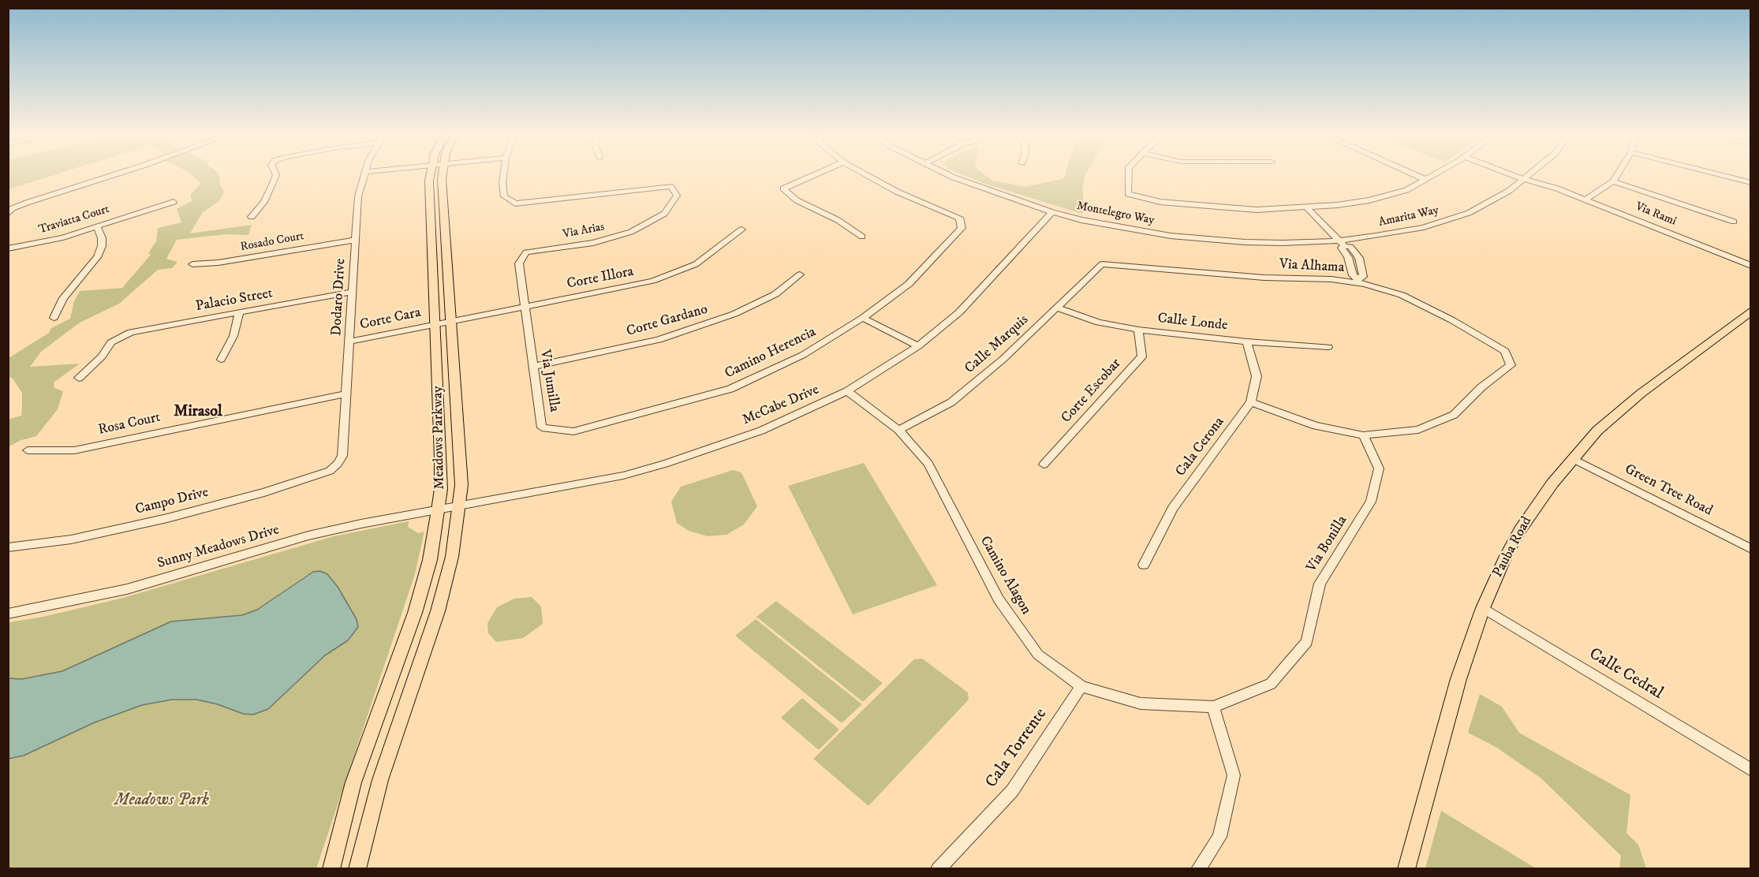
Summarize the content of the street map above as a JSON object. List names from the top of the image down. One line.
{"streets":{"main road":["Meadows Parkway","Pauba Road"],"street":["Montelegro Way","Via Rami","Amarita Way","Traviatta Court","Via Arias","Rosado Court","Via Alhama","Corte Illora","Dodaro Drive","Palacio Street","Corte Cara","Corte Gardano","Calle Londe","Calle Marquis","Camino Herencia","Via Jumilla","Corte Escobar","McCabe Drive","Rosa Court","Cala Cerona","Green Tree Road","Campo Drive","Via Bonilla","Sunny Meadows Drive","Camino Alagon","Calle Cedral","Cala Torrente"]},"crossings":[["Montelegro Way","Amarita Way"],["Montelegro Way","McCabe Drive"],["Via Rami","Amarita Way"],["Via Arias","Corte Illora"],["Via Arias","Via Jumilla"],["Rosado Court","Dodaro Drive"],["Via Alhama","Calle Marquis"],["Via Alhama","Via Bonilla"],["Corte Illora","Corte Cara"],["Corte Illora","Via Jumilla"],["Corte Illora","Meadows Parkway"],["Dodaro Drive","Palacio Street"],["Dodaro Drive","Corte Cara"],["Dodaro Drive","Rosa Court"],["Dodaro Drive","Campo Drive"],["Corte Cara","Meadows Parkway"],["Corte Gardano","Via Jumilla"],["Calle Londe","Calle Marquis"],["Calle Londe","Corte Escobar"],["Calle Londe","Cala Cerona"],["Calle Marquis","Camino Alagon"],["Camino Herencia","Via Jumilla"],["McCabe Drive","Meadows Parkway"],["McCabe Drive","Sunny Meadows Drive"],["McCabe Drive","Camino Alagon"],["Meadows Parkway","Sunny Meadows Drive"],["Green Tree Road","Pauba Road"],["Via Bonilla","Camino Alagon"],["Pauba Road","Calle Cedral"],["Camino Alagon","Cala Torrente"]],"districts":["Mirasol"],"parks":["Meadows Park"]}
